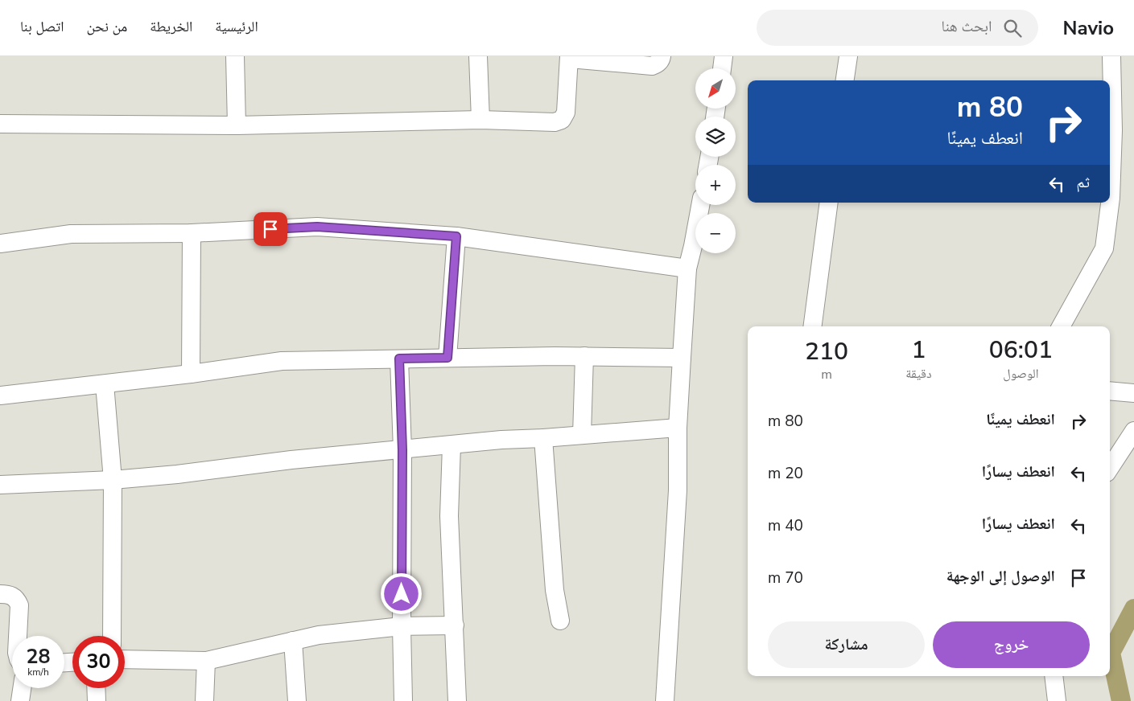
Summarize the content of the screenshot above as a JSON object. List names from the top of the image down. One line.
{"north":"bottom left","page":{"header":"Navio","search":"ابحث هنا","nav":["الرئيسية","الخريطة","من نحن","اتصل بنا"],"map_buttons":["+","−"],"turn":["80 m","انعطف يمينًا"],"then":"ثم","eta":["06:01","الوصول","1","دقيقة","210","m"],"list":[{"name":"انعطف يمينًا","value":"80 m"},{"name":"انعطف يسارًا","value":"20 m"},{"name":"انعطف يسارًا","value":"40 m"},{"name":"الوصول إلى الوجهة","value":"70 m"}],"buttons":["خروج","مشاركة"],"speed":"28 km/h","limit":"30"}}
